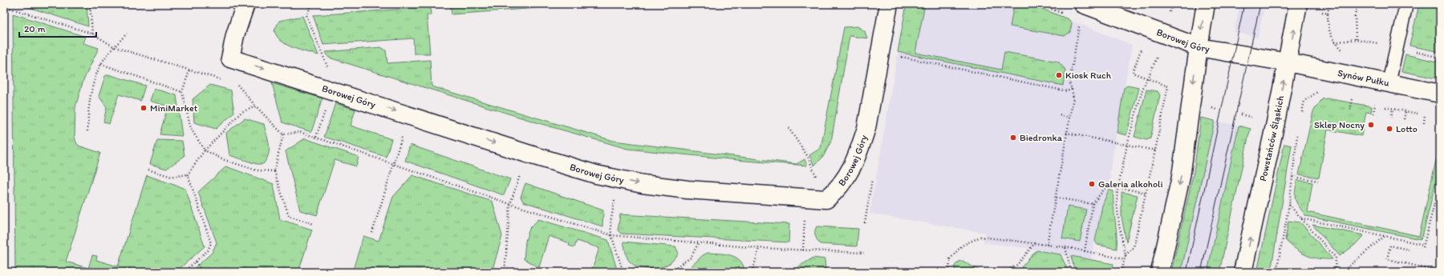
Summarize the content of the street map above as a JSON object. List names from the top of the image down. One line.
{"streets":{"street":["Borowej Góry","Synów Pułku","Powstańców Śląskich"]},"crossings":[["Borowej Góry","Synów Pułku"],["Borowej Góry","Powstańców Śląskich"],["Synów Pułku","Powstańców Śląskich"]],"one_way":["Borowej Góry"],"places":["Kiosk Ruch","MiniMarket","Sklep Nocny","Lotto","Biedronka","Galeria alkoholi"],"scale_bar":"20 m"}
